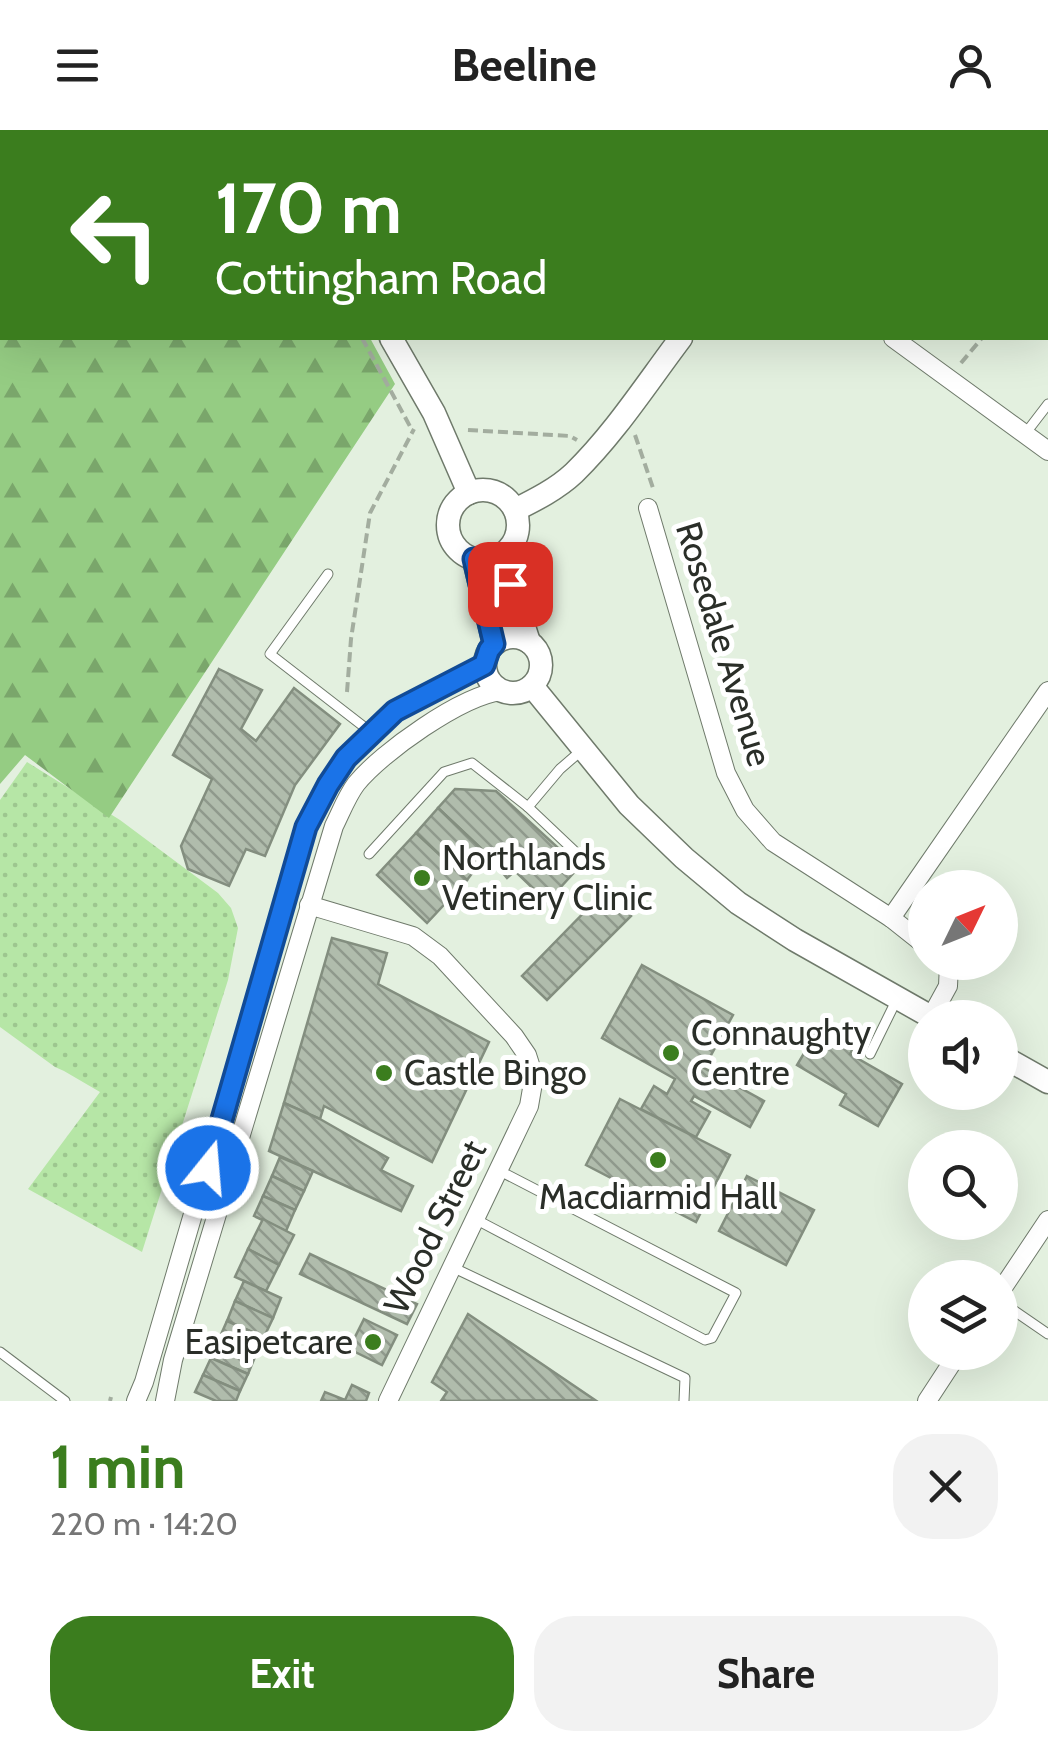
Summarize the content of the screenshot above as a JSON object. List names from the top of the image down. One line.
{"streets":{"street":["Rosedale Avenue","Wood Street"]},"places":["Northlands Vetinery Clinic","Connaughty Centre","Castle Bingo","Macdiarmid Hall","Easipetcare"],"north":"top right","page":{"header":"Beeline","turn":["170 m","Cottingham Road"],"heading":["1 min","220 m · 14:20"],"buttons":["Exit","Share"]}}
